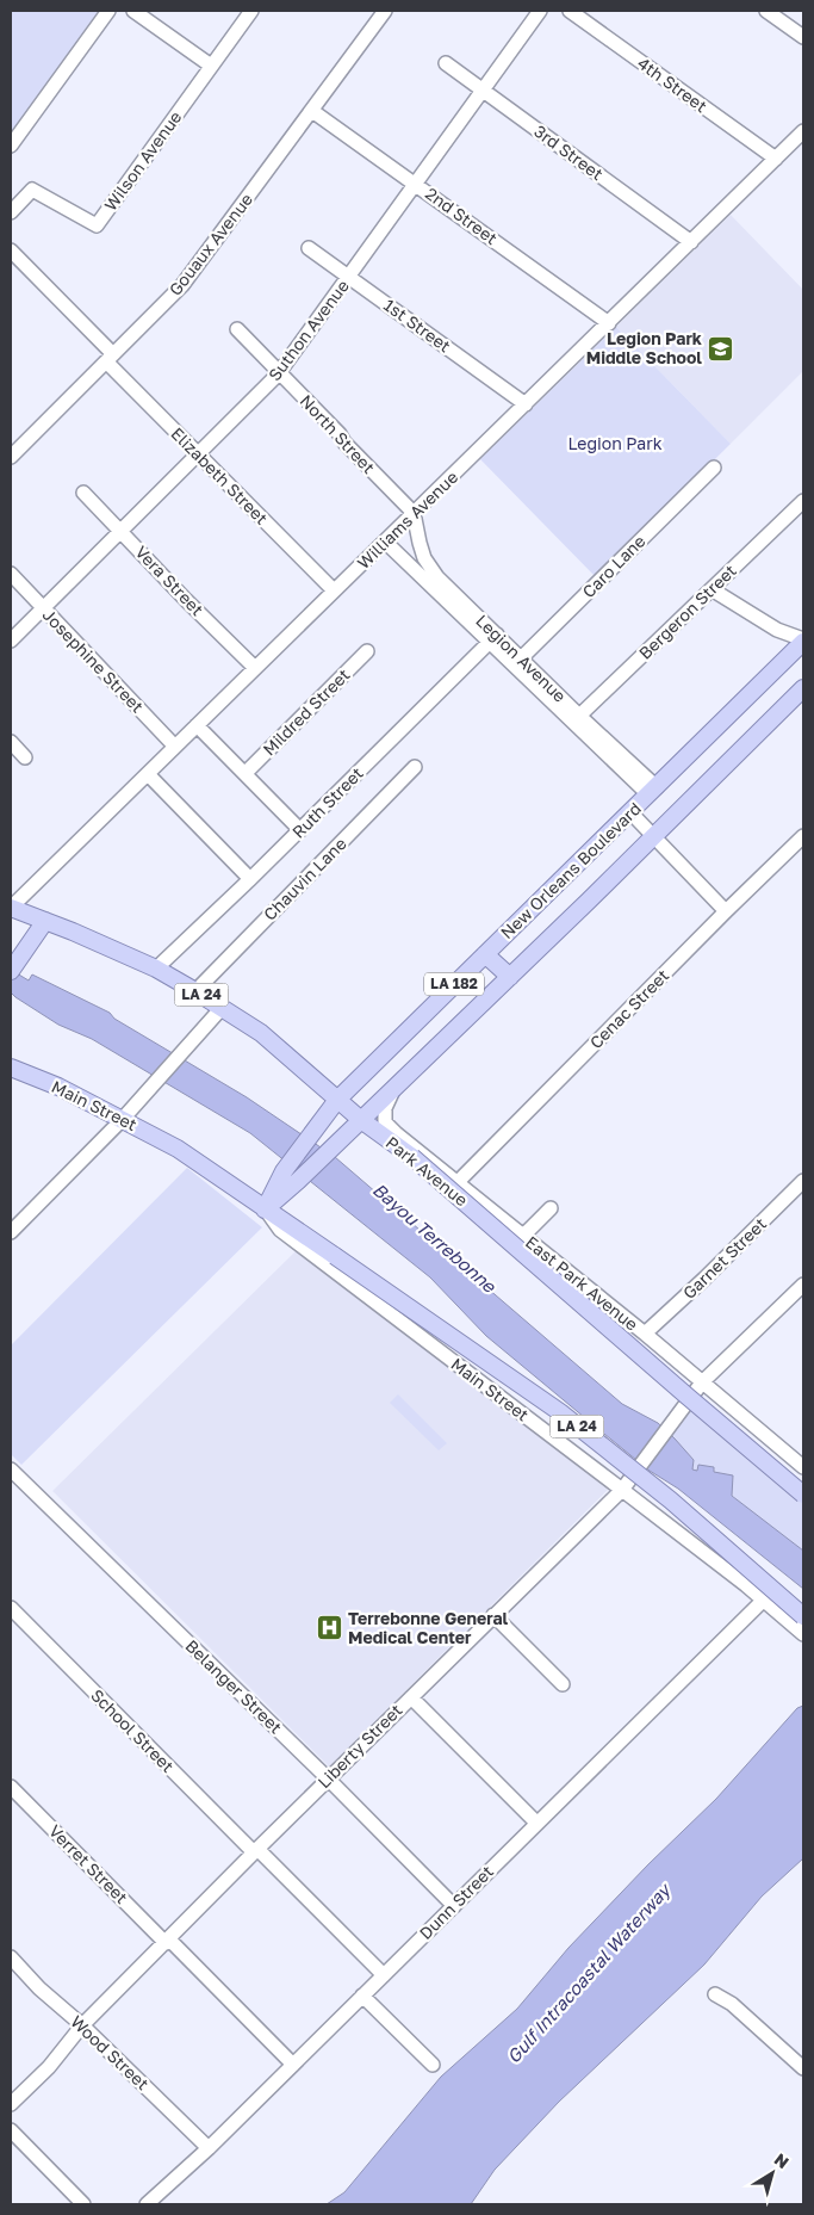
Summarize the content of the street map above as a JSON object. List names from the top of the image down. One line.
{"streets":{"main road":["New Orleans Boulevard","LA 182","LA 24","Main Street","Park Avenue"],"street":["4th Street","3rd Street","Wilson Avenue","2nd Street","Gouaux Avenue","1st Street","Suthon Avenue","North Street","Elizabeth Street","Williams Avenue","Caro Lane","Vera Street","Bergeron Street","Legion Avenue","Josephine Street","Mildred Street","Ruth Street","Chauvin Lane","Cenac Street","Garnet Street","East Park Avenue","Belanger Street","School Street","Liberty Street","Verret Street","Dunn Street","Wood Street"]},"crossings":[["4th Street","Williams Avenue"],["3rd Street","Suthon Avenue"],["3rd Street","Williams Avenue"],["2nd Street","Gouaux Avenue"],["2nd Street","Suthon Avenue"],["2nd Street","Williams Avenue"],["Gouaux Avenue","Elizabeth Street"],["1st Street","Suthon Avenue"],["1st Street","Williams Avenue"],["Suthon Avenue","North Street"],["Suthon Avenue","Elizabeth Street"],["Suthon Avenue","Vera Street"],["Suthon Avenue","Josephine Street"],["North Street","Williams Avenue"],["North Street","Legion Avenue"],["Elizabeth Street","Williams Avenue"],["Williams Avenue","Vera Street"],["Williams Avenue","Legion Avenue"],["Williams Avenue","Josephine Street"],["Williams Avenue","Park Avenue"],["Caro Lane","Legion Avenue"],["Bergeron Street","Legion Avenue"],["Legion Avenue","Ruth Street"],["Legion Avenue","New Orleans Boulevard"],["Ruth Street","Park Avenue"],["New Orleans Boulevard","LA 182"],["New Orleans Boulevard","Park Avenue"],["New Orleans Boulevard","East Park Avenue"],["Chauvin Lane","Park Avenue"],["LA 182","Main Street"],["LA 182","Park Avenue"],["Cenac Street","East Park Avenue"],["Main Street","Liberty Street"],["Main Street","Dunn Street"],["Garnet Street","East Park Avenue"],["East Park Avenue","Liberty Street"],["Belanger Street","Liberty Street"],["Belanger Street","Dunn Street"],["School Street","Liberty Street"],["School Street","Dunn Street"],["Liberty Street","Verret Street"],["Liberty Street","Wood Street"],["Verret Street","Dunn Street"],["Dunn Street","Wood Street"]],"water":["Bayou Terrebonne","Gulf Intracoastal Waterway"],"parks":["Legion Park"],"places":{"school or university":["Legion Park Middle School"],"hospital":["Terrebonne General Medical Center"]},"north":"top right"}
